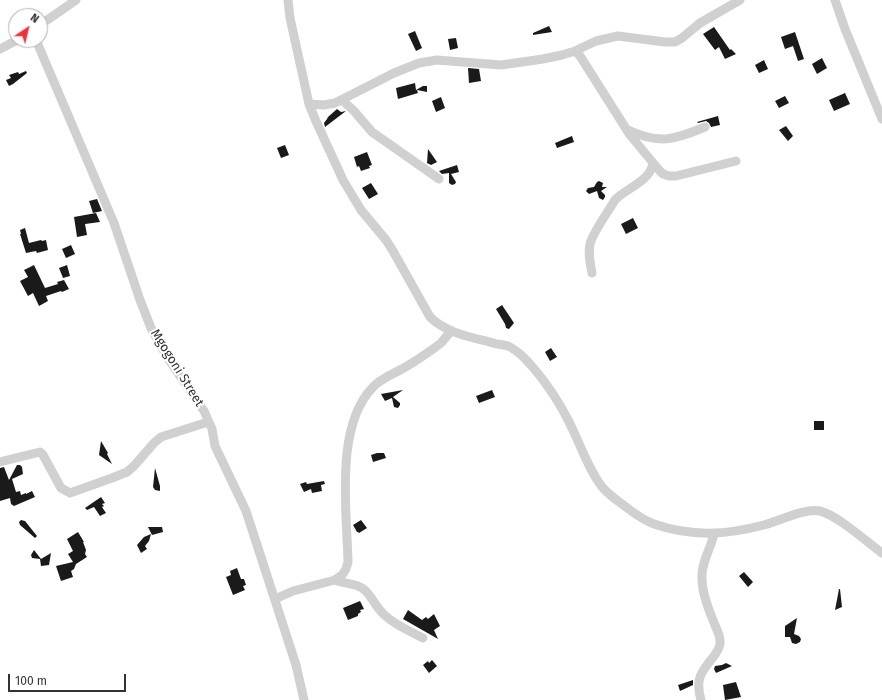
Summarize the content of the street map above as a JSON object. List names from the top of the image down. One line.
{"streets":{"street":["Mgogoni Street"]},"scale_bar":"100 m","north":"top right"}
